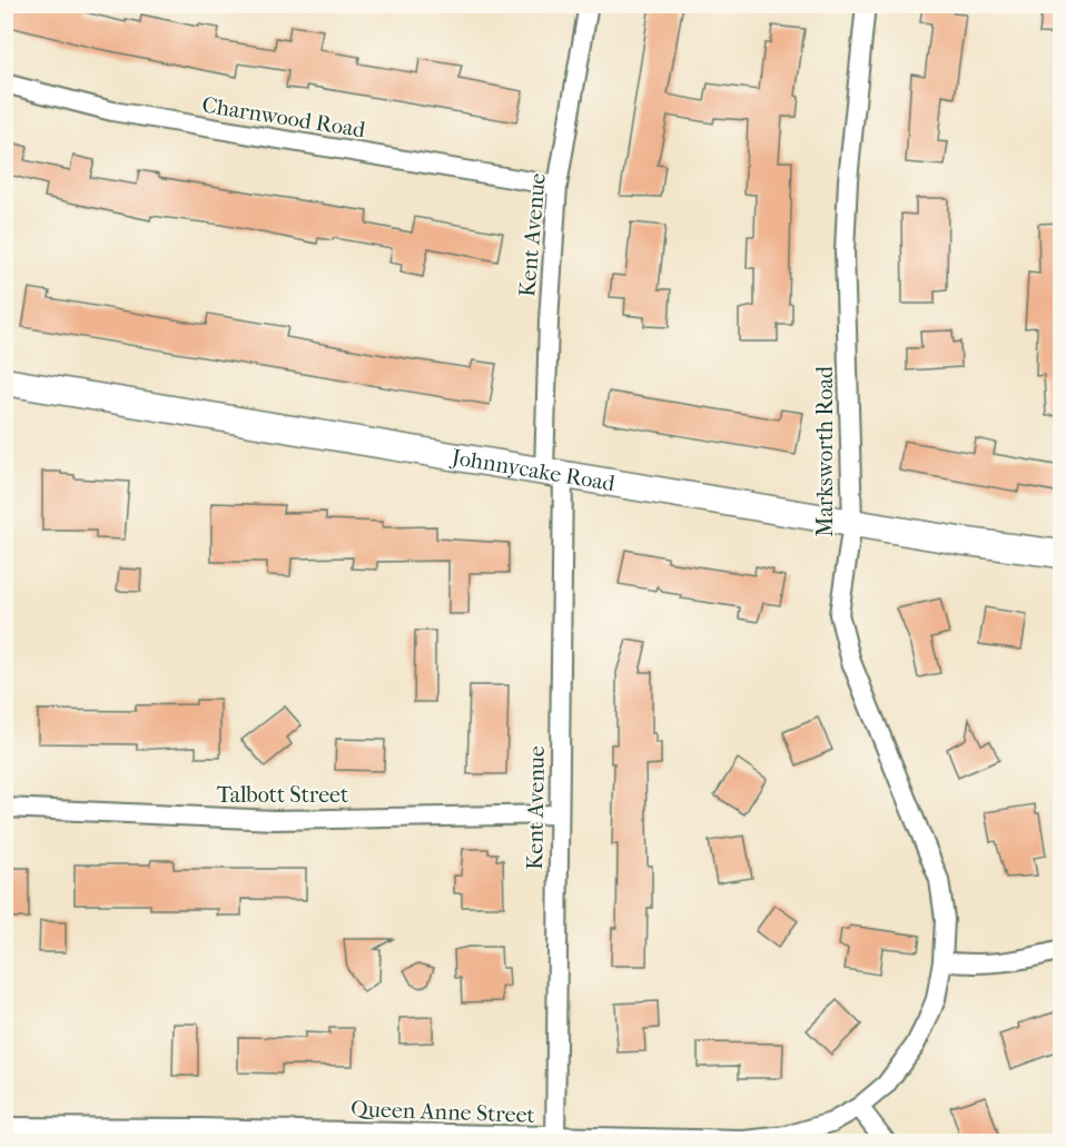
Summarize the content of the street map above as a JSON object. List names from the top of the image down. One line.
{"streets":{"main road":["Johnnycake Road"],"street":["Charnwood Road","Kent Avenue","Marksworth Road","Talbott Street","Queen Anne Street"]},"crossings":[["Charnwood Road","Kent Avenue"],["Kent Avenue","Johnnycake Road"],["Kent Avenue","Talbott Street"],["Kent Avenue","Queen Anne Street"],["Marksworth Road","Johnnycake Road"],["Marksworth Road","Queen Anne Street"]]}
